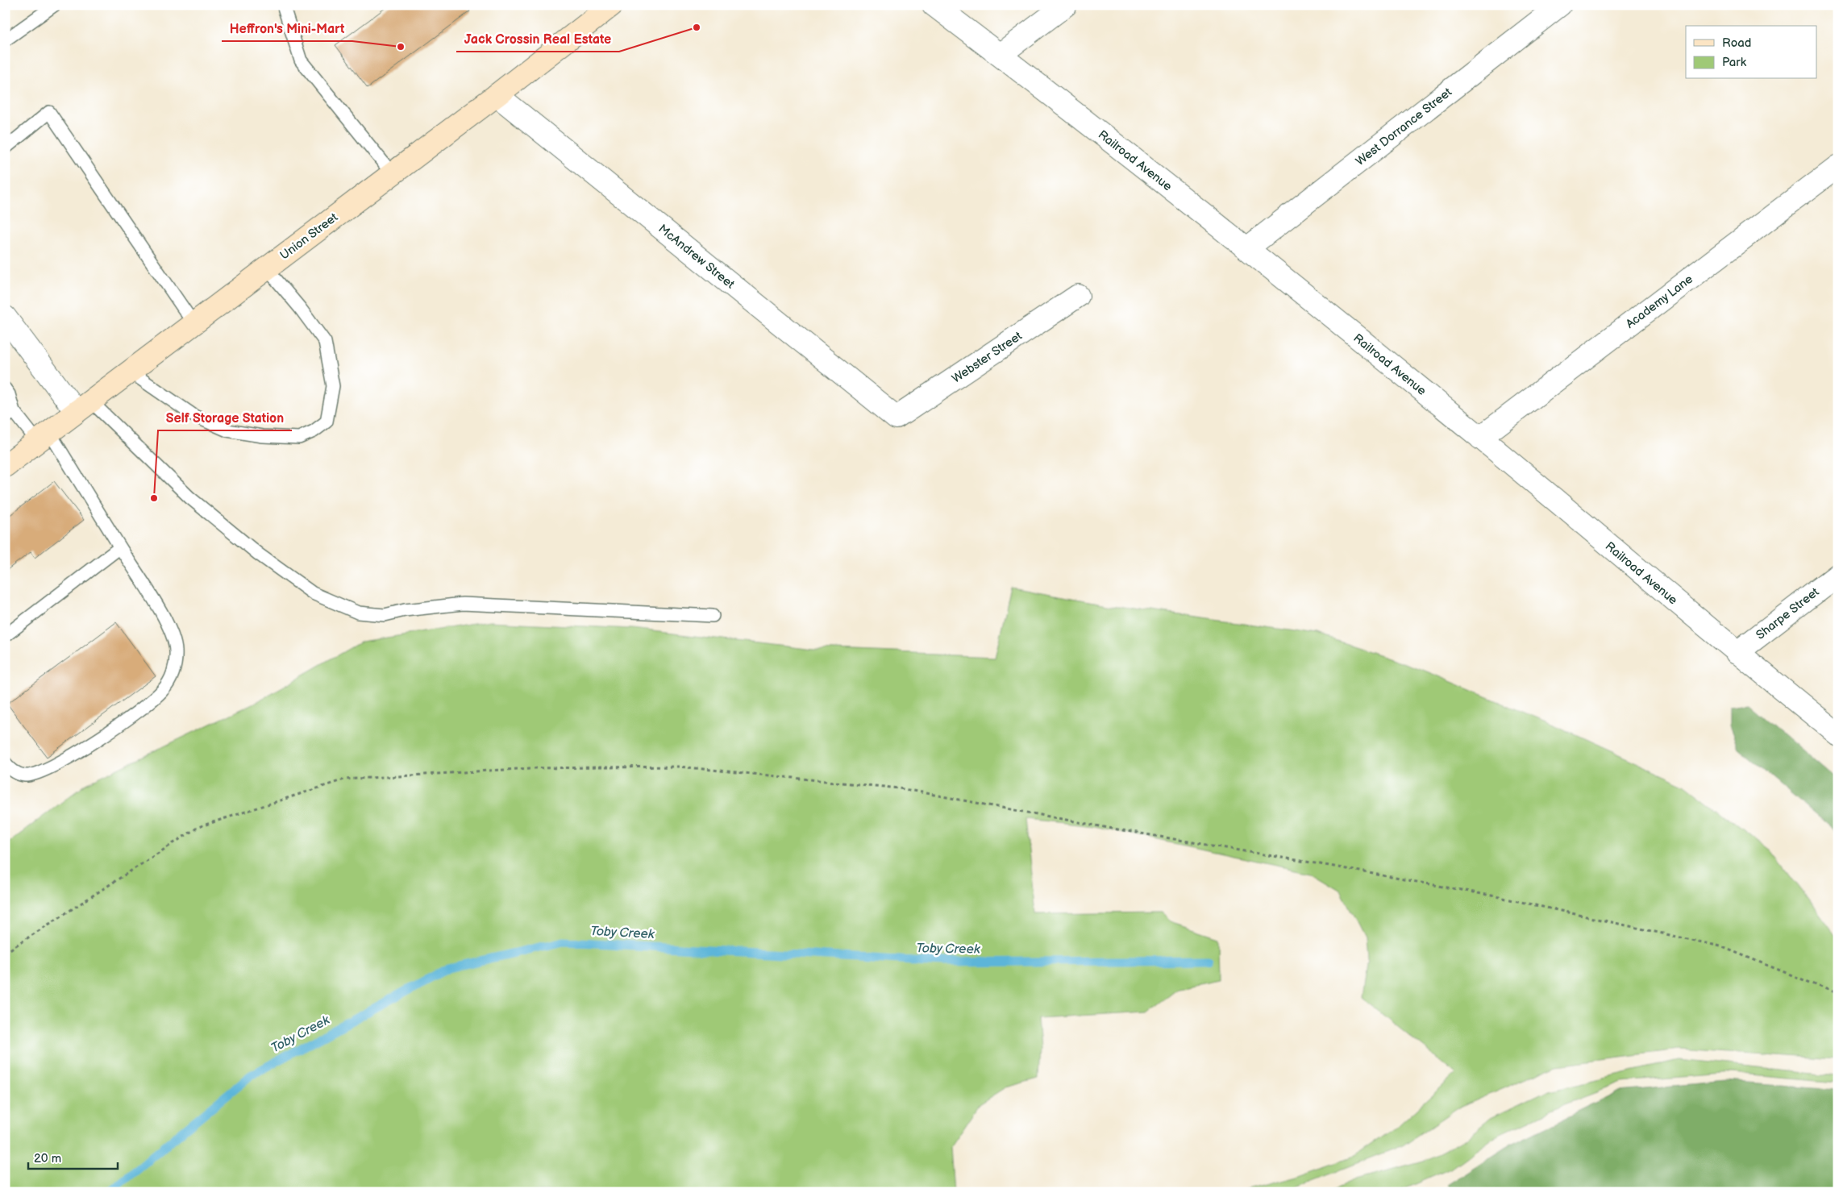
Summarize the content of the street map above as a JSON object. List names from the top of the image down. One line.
{"streets":{"main road":["Union Street"],"street":["West Dorrance Street","Railroad Avenue","McAndrew Street","Academy Lane","Webster Street","Sharpe Street"]},"crossings":[["West Dorrance Street","Railroad Avenue"],["Railroad Avenue","Academy Lane"],["Railroad Avenue","Sharpe Street"],["Union Street","McAndrew Street"],["McAndrew Street","Webster Street"]],"water":["Toby Creek"],"places":["Jack Crossin Real Estate","Heffron's Mini-Mart","Self Storage Station"],"legend":["Road","Park"],"scale_bar":"20 m"}
